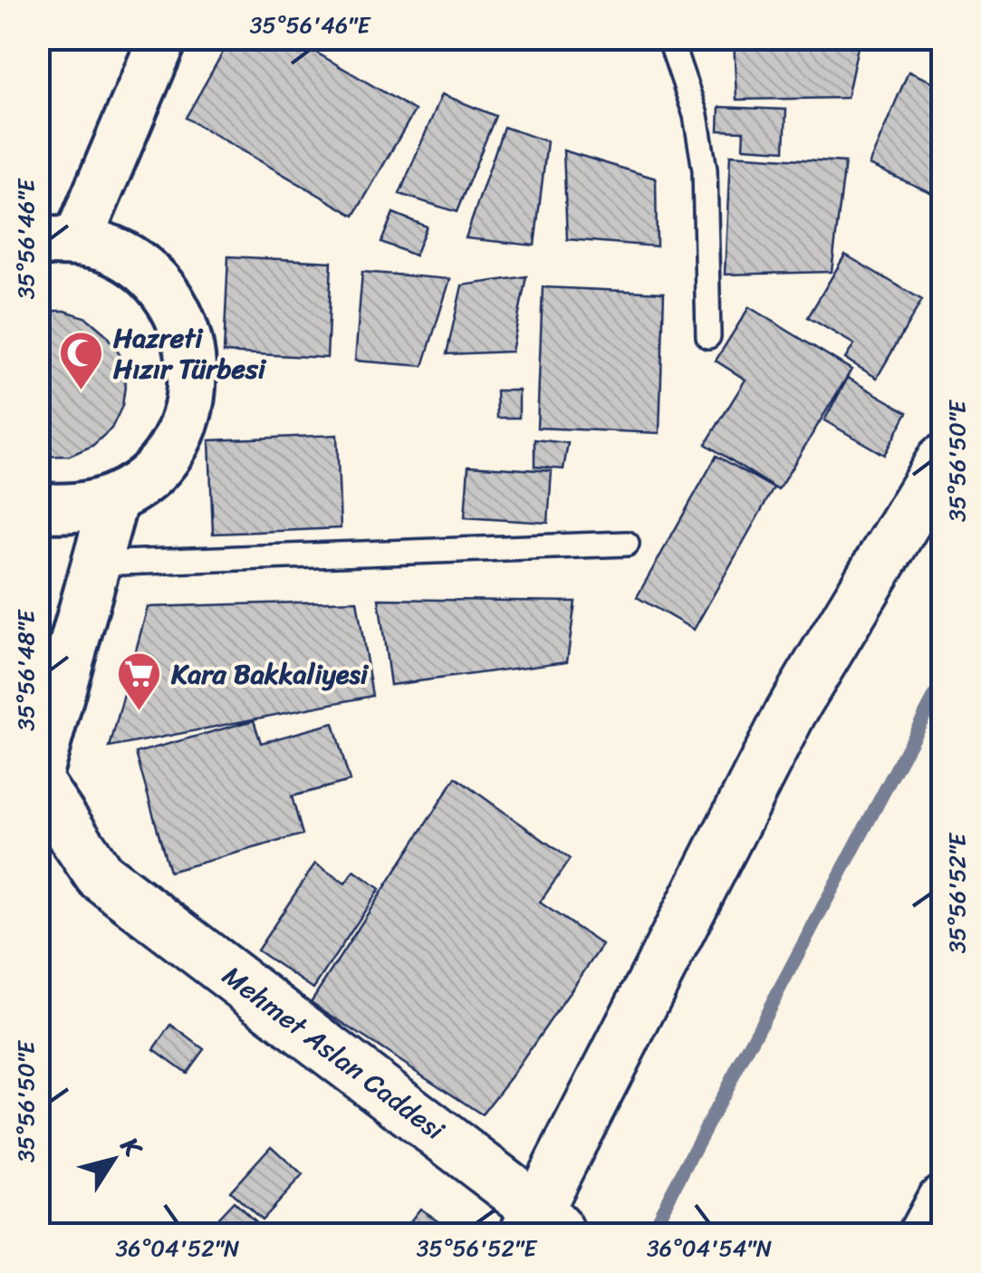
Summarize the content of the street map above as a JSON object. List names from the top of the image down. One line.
{"streets":{"street":["Mehmet Aslan Caddesi"]},"places":{"mosque":["Hazreti Hızır Türbesi"],"supermarket":["Kara Bakkaliyesi"]},"north":"top right","coordinates":["35°56'46\"E","35°56'50\"E","35°56'48\"E","35°56'52\"E","36°04'52\"N","36°04'54\"N"]}
